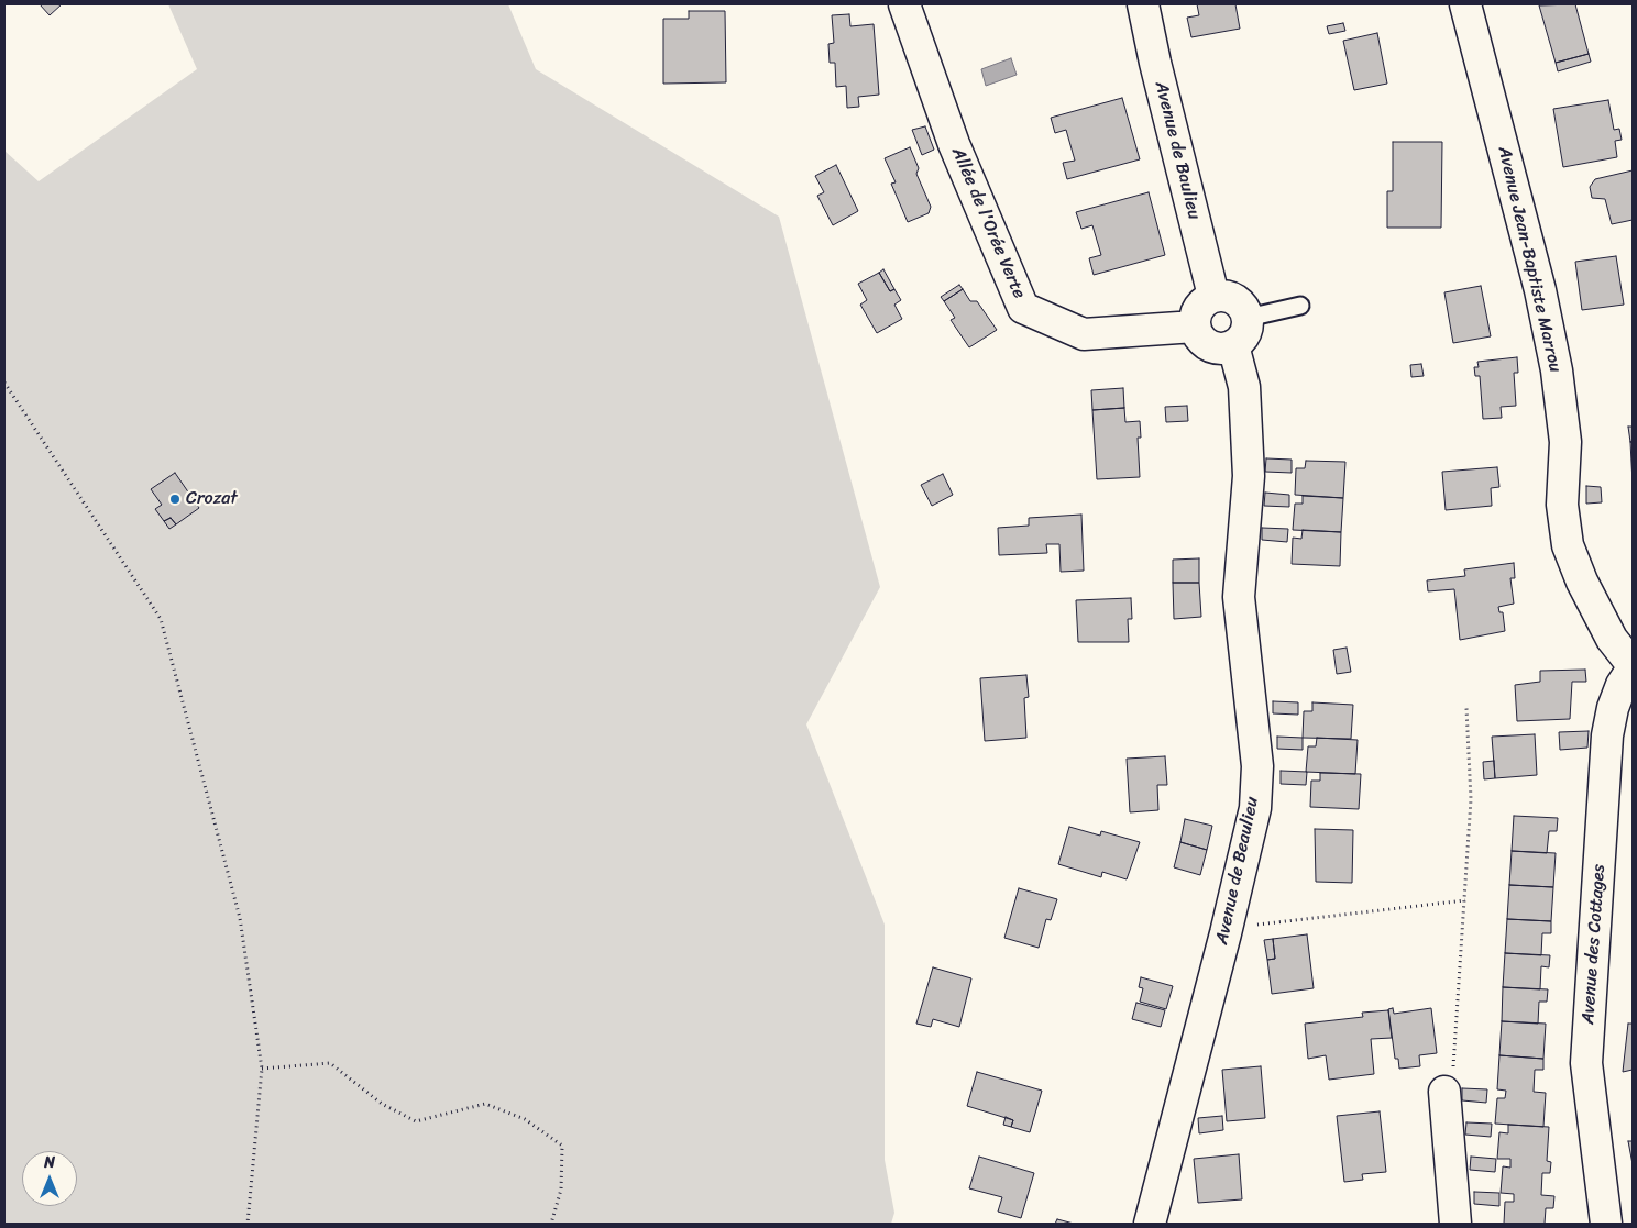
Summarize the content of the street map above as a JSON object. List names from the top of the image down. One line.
{"streets":{"street":["Avenue de Baulieu","Allée de l'Orée Verte","Avenue Jean-Baptiste Marrou","Avenue de Beaulieu","Avenue des Cottages"]},"crossings":[["Avenue de Baulieu","Allée de l'Orée Verte"],["Avenue de Baulieu","Avenue de Beaulieu"],["Allée de l'Orée Verte","Avenue de Beaulieu"],["Avenue Jean-Baptiste Marrou","Avenue des Cottages"]],"places":["Crozat"],"north":"top"}
